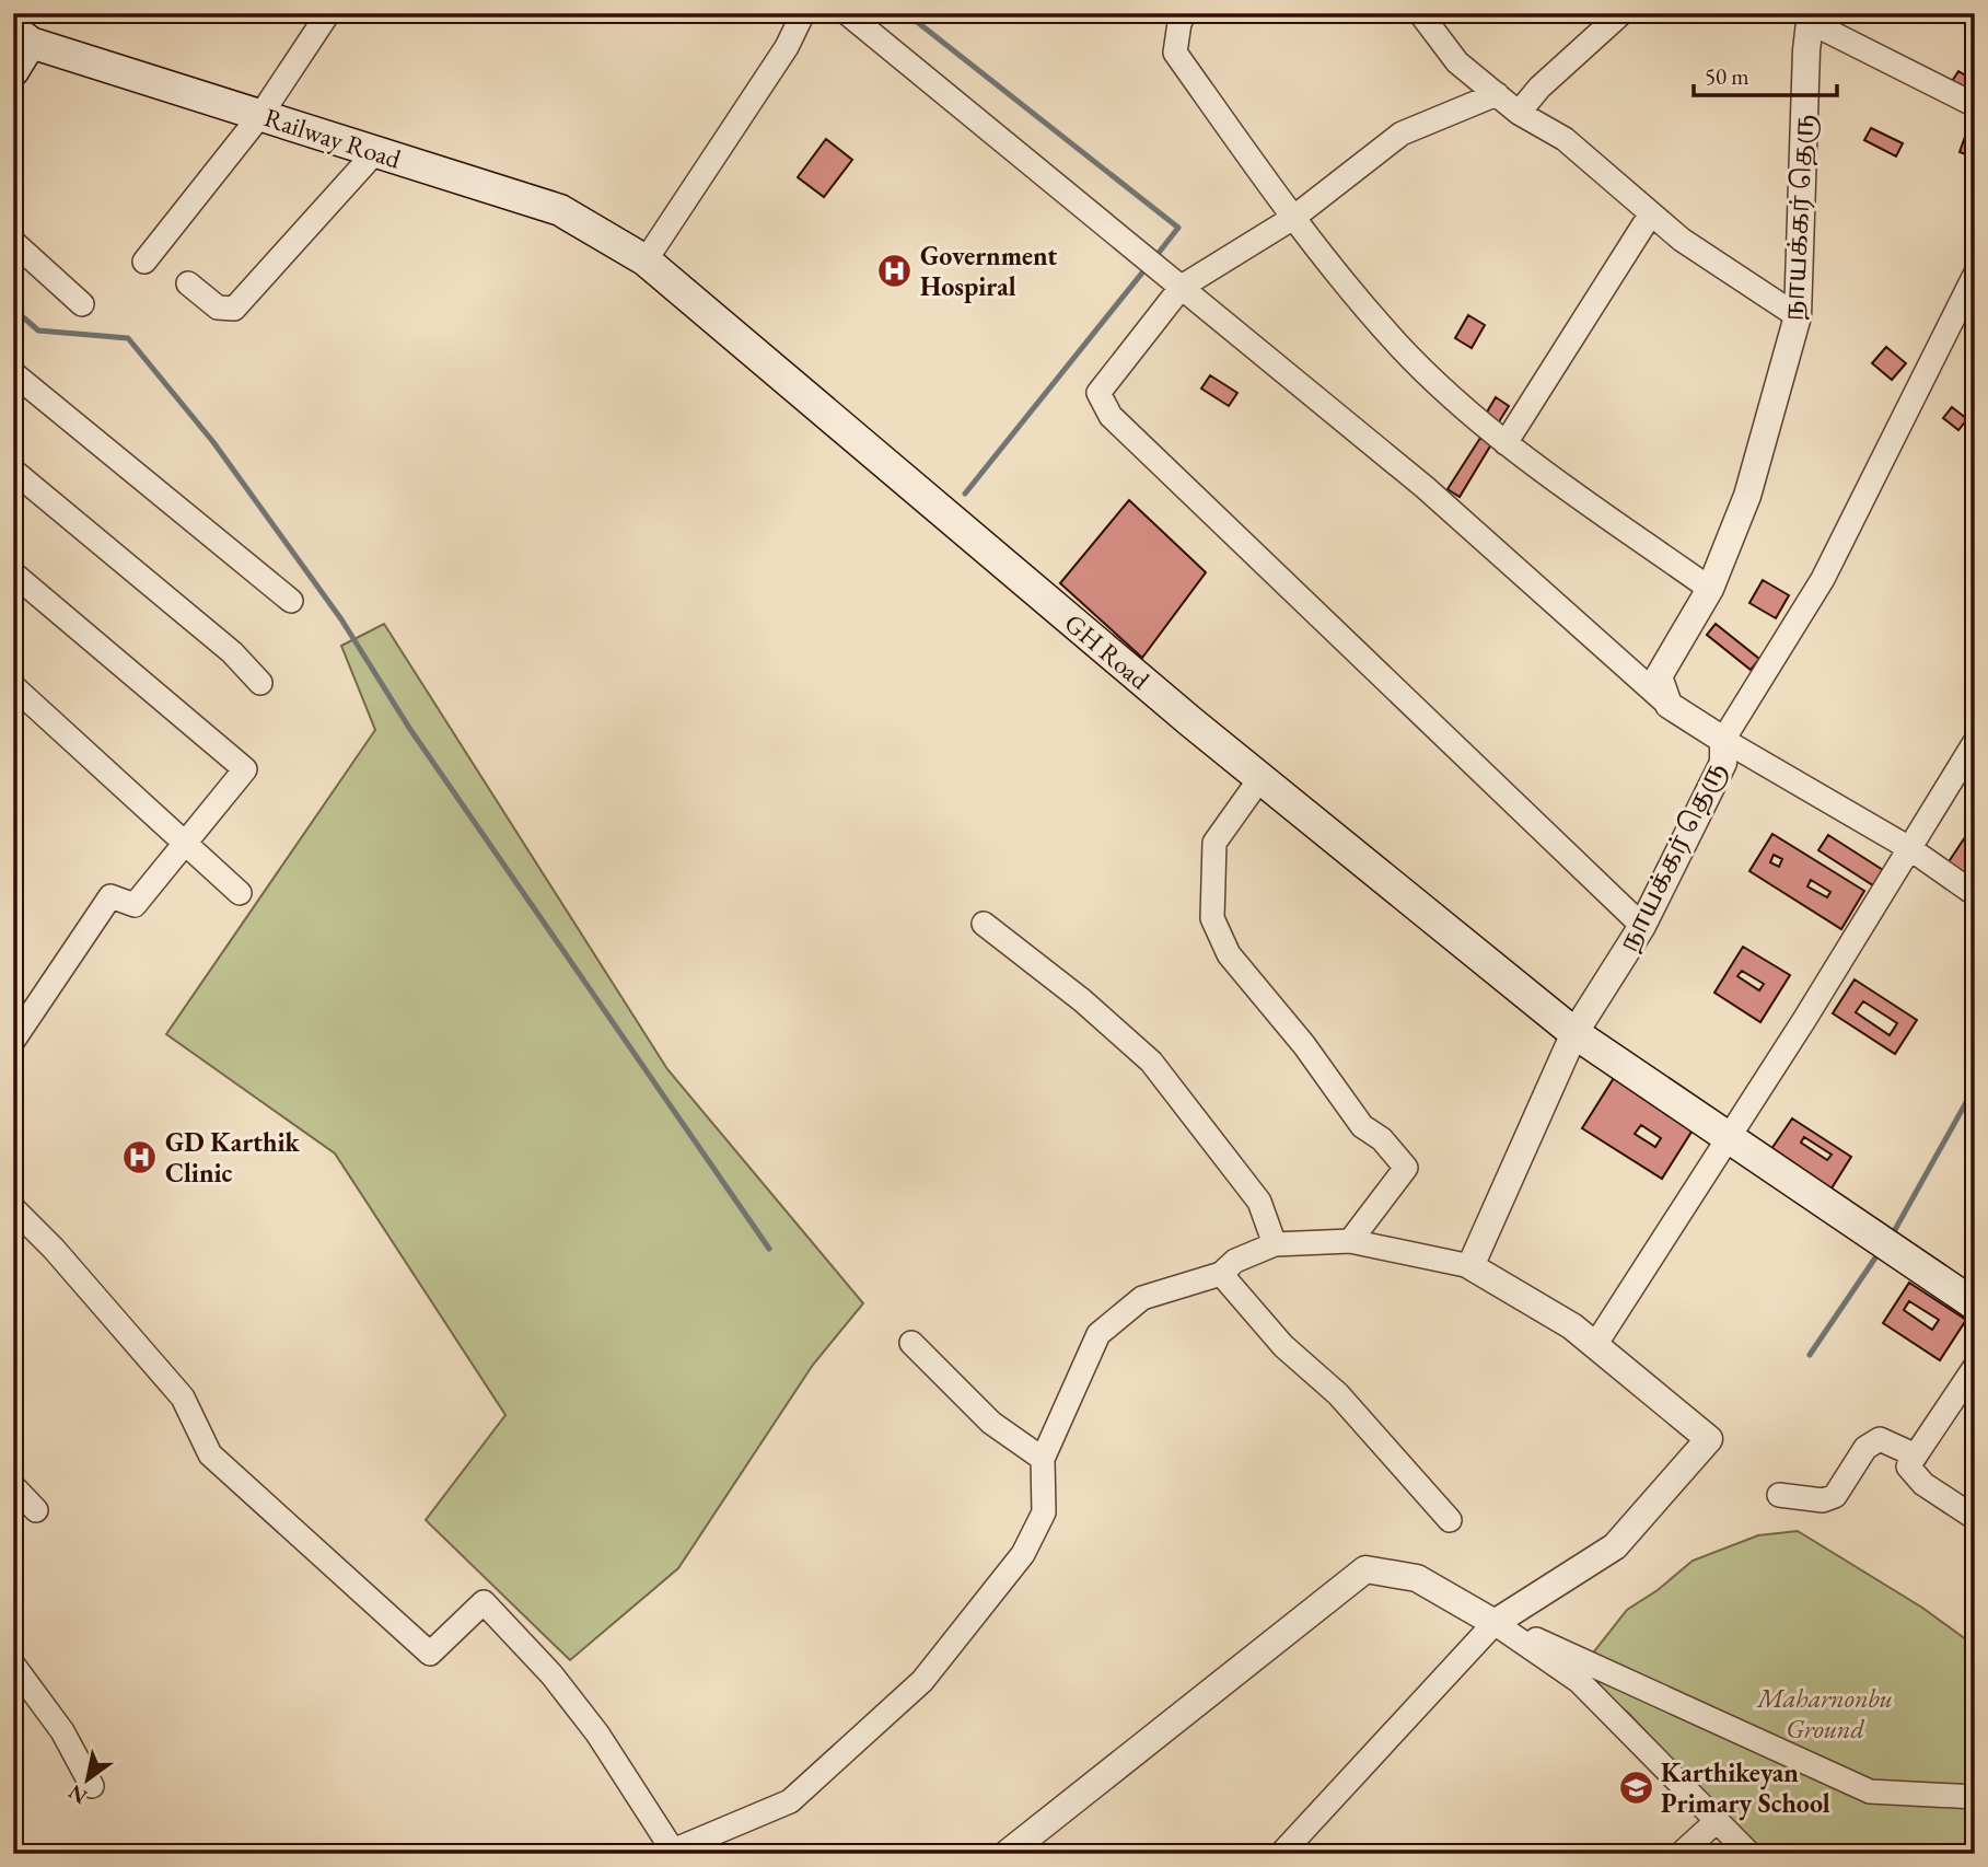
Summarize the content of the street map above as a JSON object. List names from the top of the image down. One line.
{"streets":{"main road":["Railway Road","GH Road"],"street":["நாயக்கர் தெரு"]},"crossings":[["Railway Road","GH Road"],["நாயக்கர் தெரு","GH Road"]],"parks":["Maharnonbu Ground"],"places":{"hospital":["Government Hospiral","GD Karthik Clinic"],"school or university":["Karthikeyan Primary School"]},"scale_bar":"50 m","north":"bottom left"}
